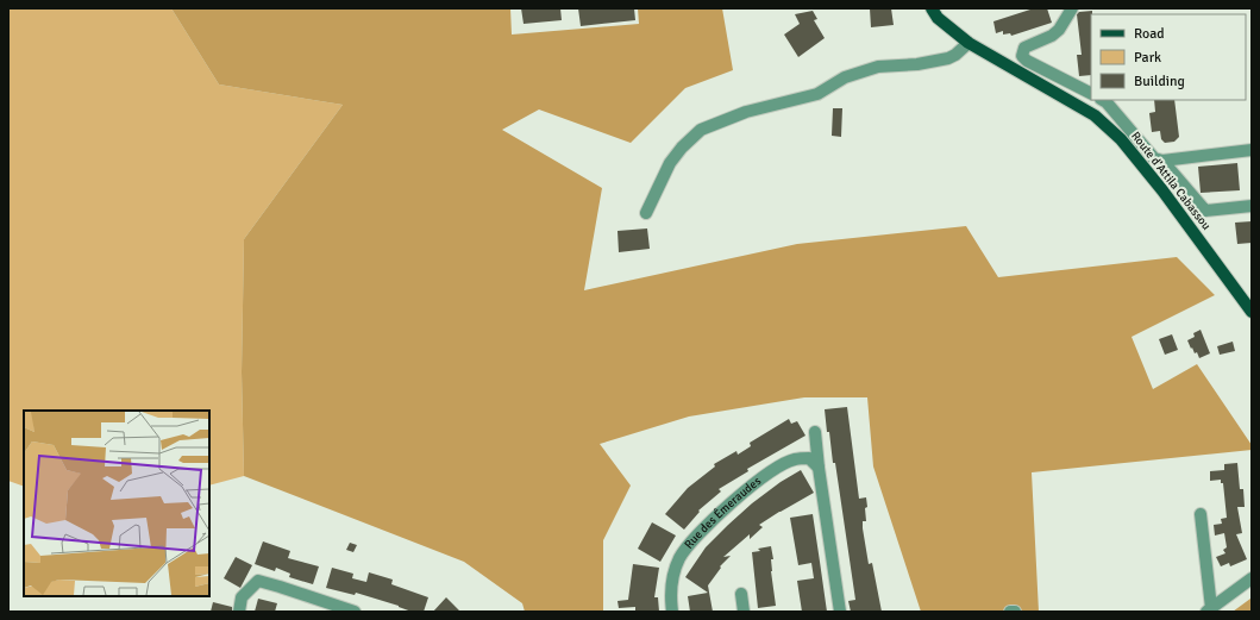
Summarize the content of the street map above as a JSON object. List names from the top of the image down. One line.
{"streets":{"main road":["Route d'Attila Cabassou"],"street":["Rue des Émeraudes"]},"legend":["Road","Park","Building"]}
